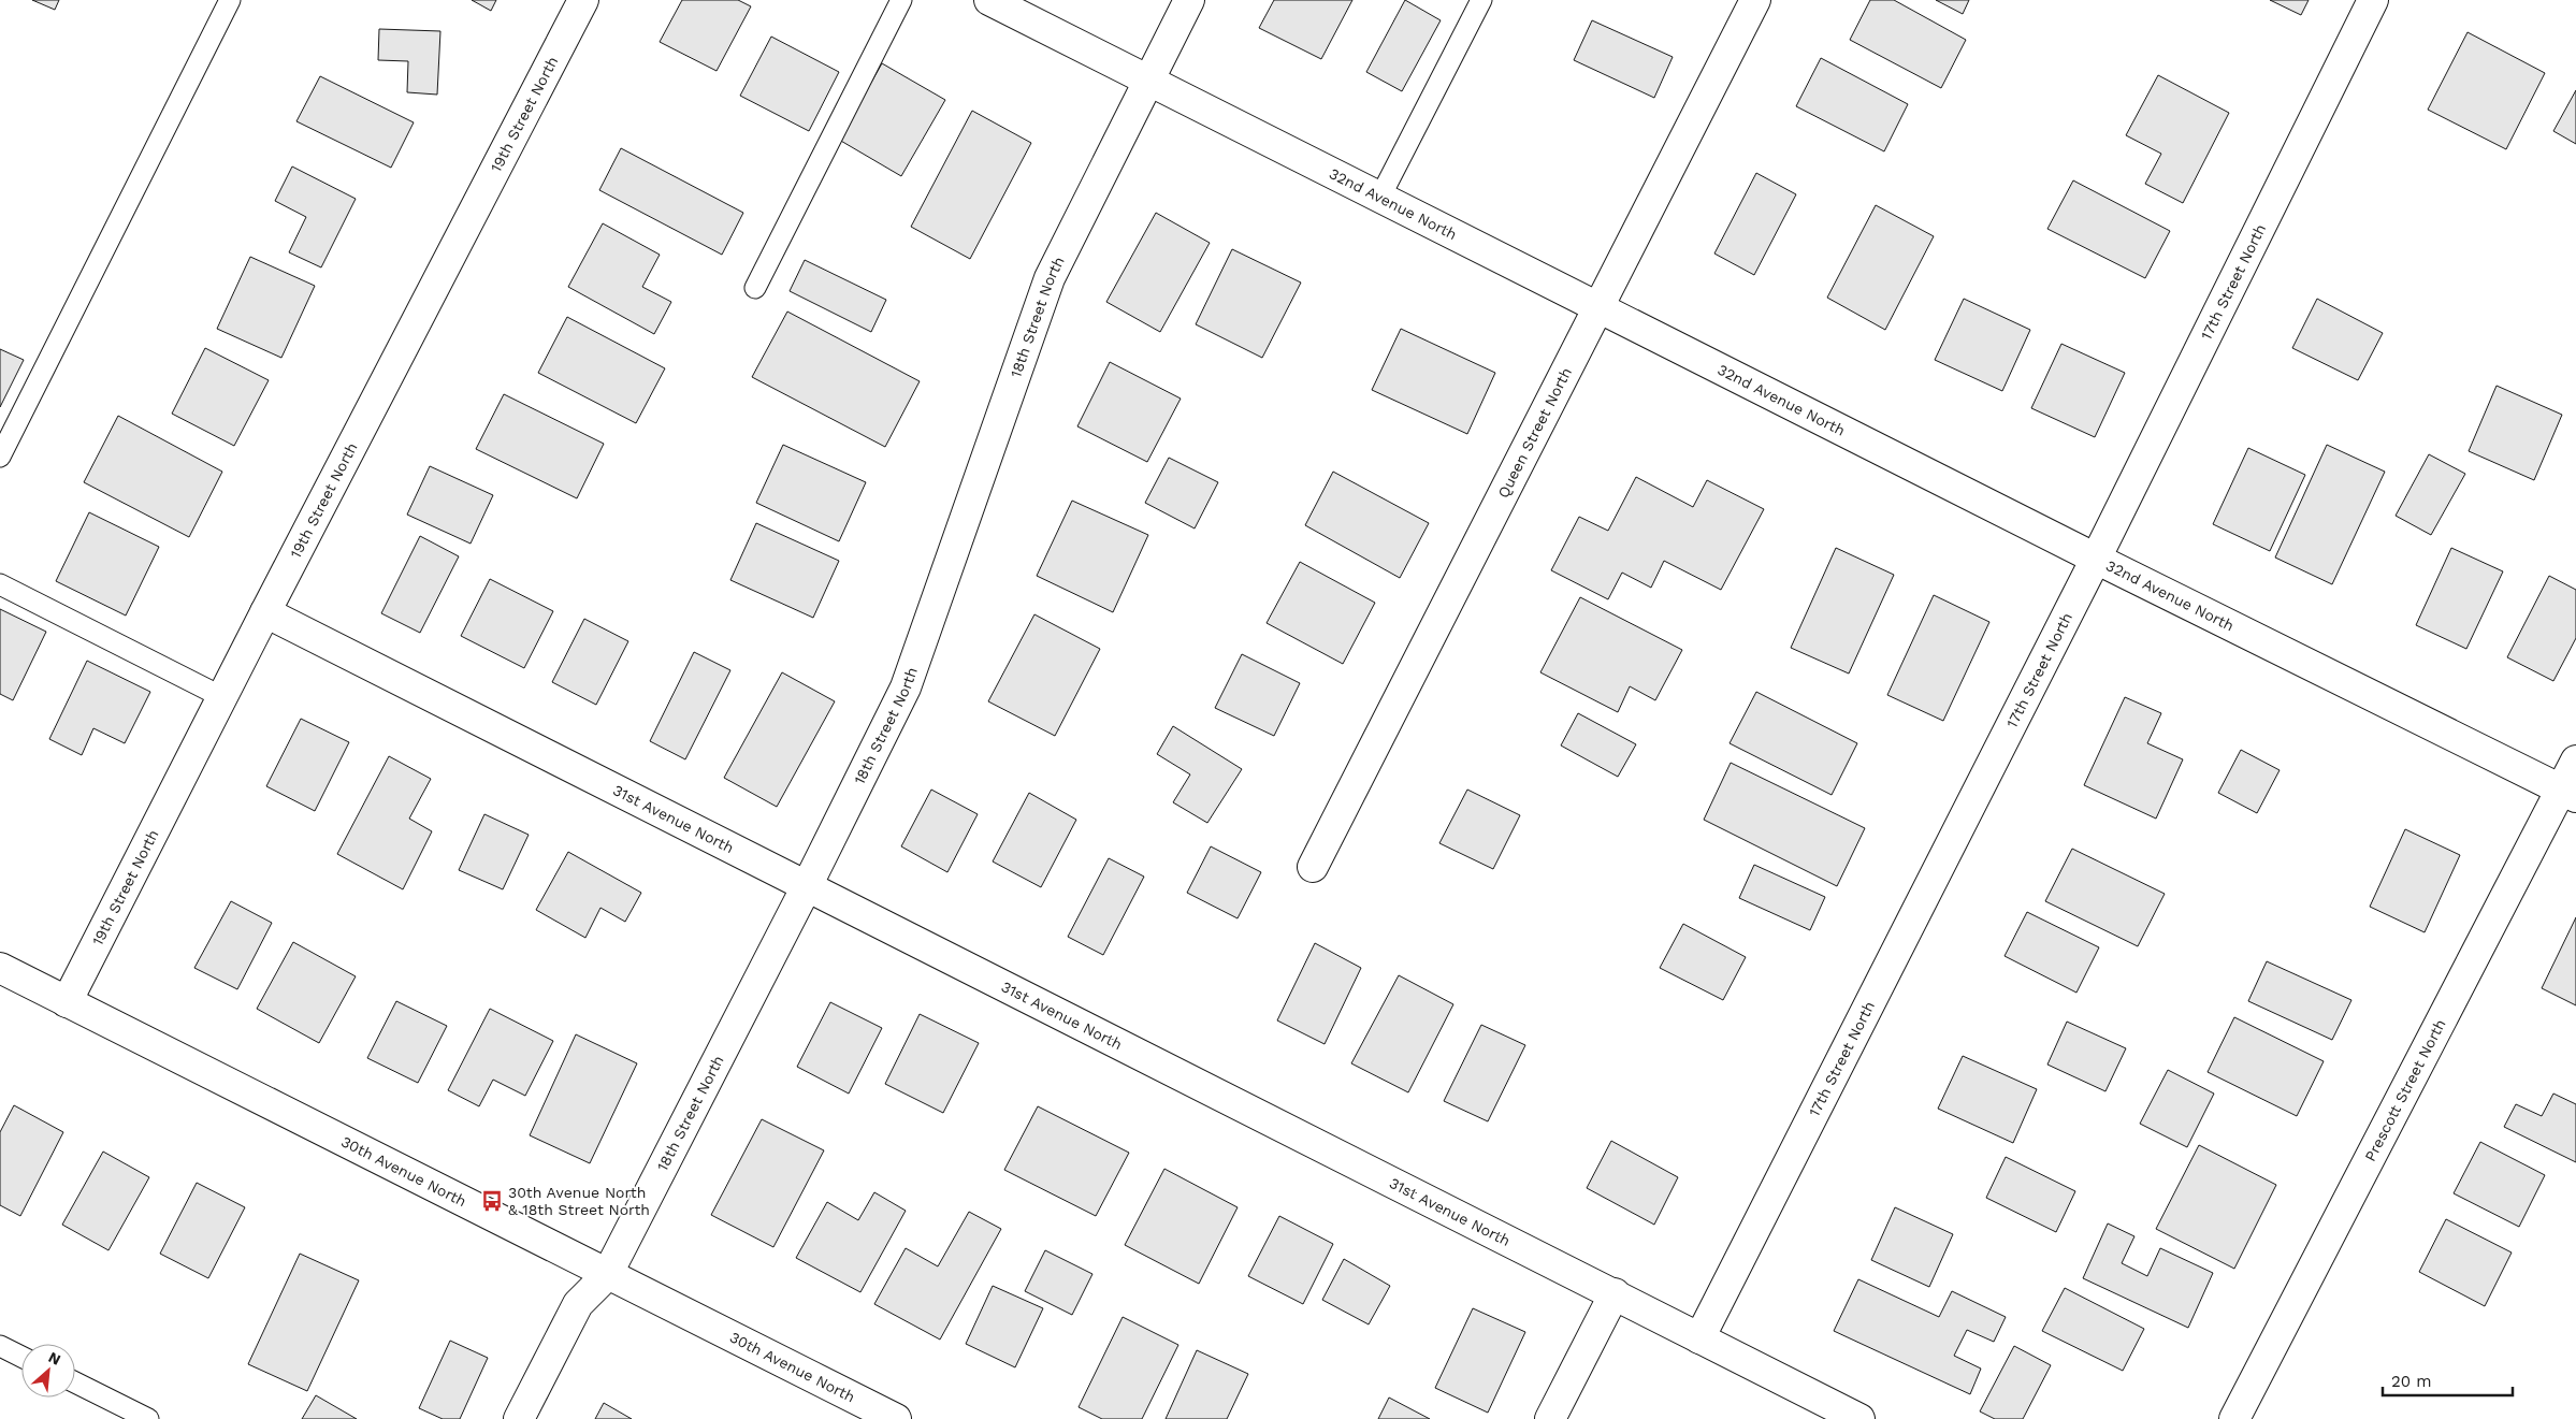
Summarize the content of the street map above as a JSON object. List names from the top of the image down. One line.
{"streets":{"street":["19th Street North","32nd Avenue North","17th Street North","18th Street North","Queen Street North","31st Avenue North","Prescott Street North","30th Avenue North"]},"crossings":[["19th Street North","31st Avenue North"],["19th Street North","30th Avenue North"],["32nd Avenue North","17th Street North"],["32nd Avenue North","18th Street North"],["32nd Avenue North","Queen Street North"],["32nd Avenue North","Prescott Street North"],["17th Street North","31st Avenue North"],["18th Street North","31st Avenue North"],["18th Street North","30th Avenue North"]],"places":{"bus stop":["30th Avenue North & 18th Street North"]},"scale_bar":"20 m","north":"top right"}
